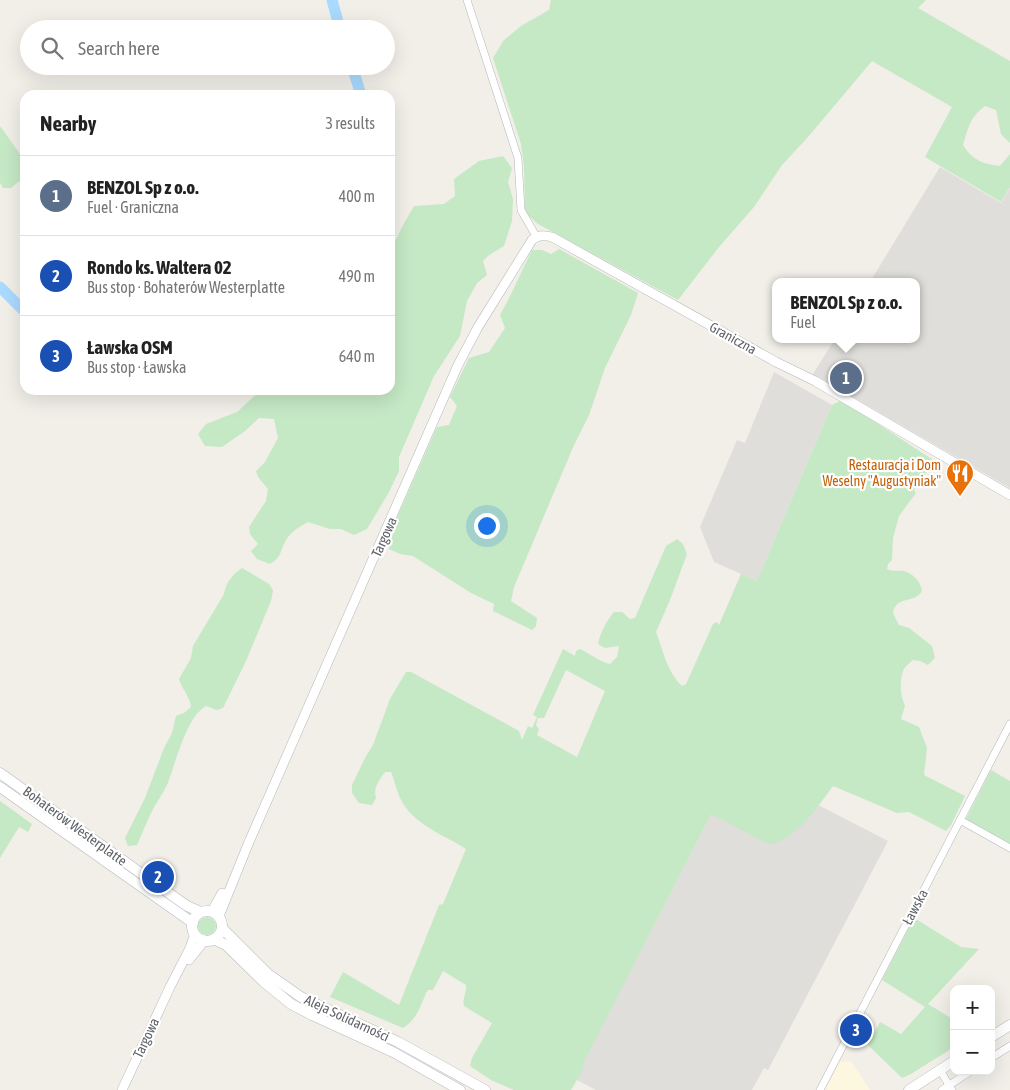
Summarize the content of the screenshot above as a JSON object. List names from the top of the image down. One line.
{"streets":{"main road":["Bohaterów Westerplatte","Aleja Solidarności"],"street":["Graniczna","Targowa","Ławska"]},"crossings":[["Graniczna","Targowa"],["Targowa","Bohaterów Westerplatte"],["Targowa","Aleja Solidarności"],["Bohaterów Westerplatte","Aleja Solidarności"]],"places":{"restaurant":["Restauracja i Dom Weselny \"Augustyniak\""]},"page":{"search":"Search here","heading":["Nearby","3 results"],"list":[{"mark":"1","name":"BENZOL Sp z o.o.","note":"Fuel · Graniczna","value":"400 m"},{"mark":"2","name":"Rondo ks. Waltera 02","note":"Bus stop · Bohaterów Westerplatte","value":"490 m"},{"mark":"3","name":"Ławska OSM","note":"Bus stop · Ławska","value":"640 m"}],"popup":["BENZOL Sp z o.o.","Fuel"],"pins":["1","2","3"],"map_buttons":["+","−"]}}
